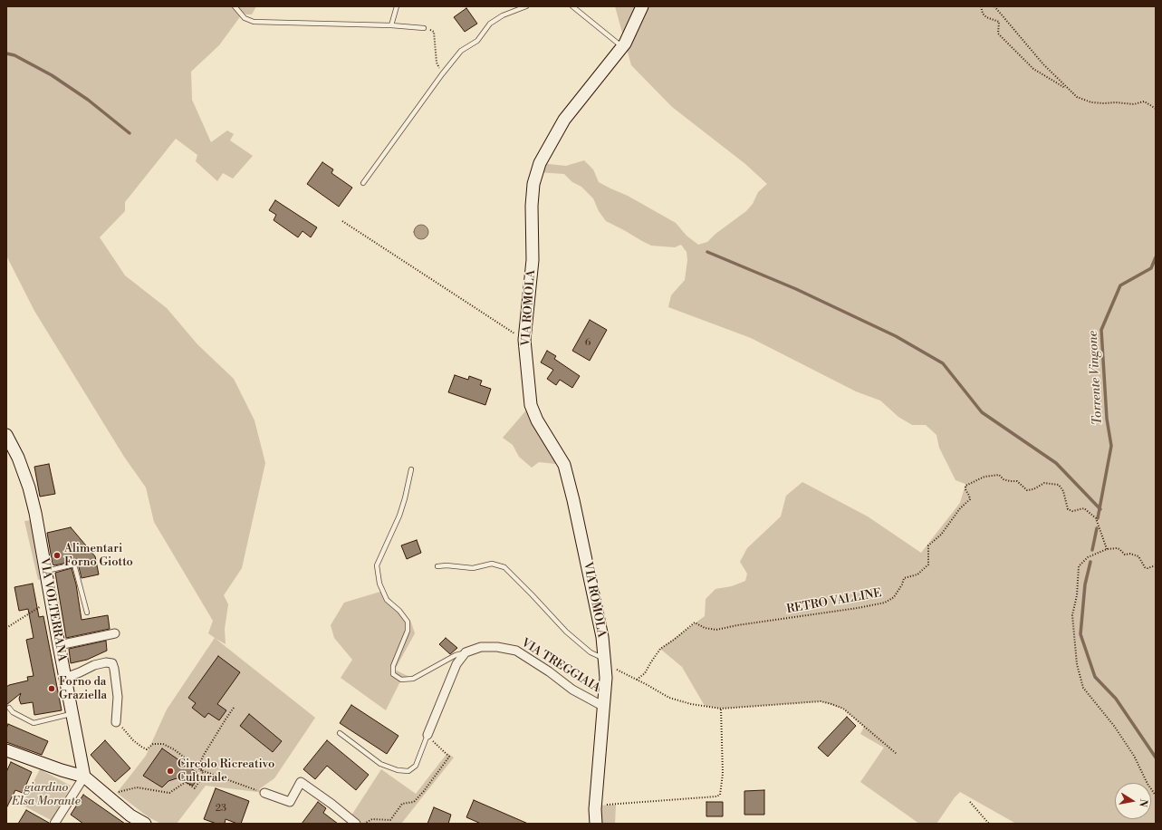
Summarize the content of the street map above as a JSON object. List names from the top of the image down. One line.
{"streets":{"street":["VIA ROMOLA","VIA VOLTERRANA","VIA TREGGIAIA"],"path":["RETRO VALLINE"]},"crossings":[["VIA ROMOLA","VIA TREGGIAIA"]],"water":["Torrente Vingone"],"parks":["giardino Elsa Morante"],"places":["Alimentari Forno Giotto","Forno da Graziella","Circolo Ricreativo Culturale"],"house_numbers":["6","23"],"north":"right"}
